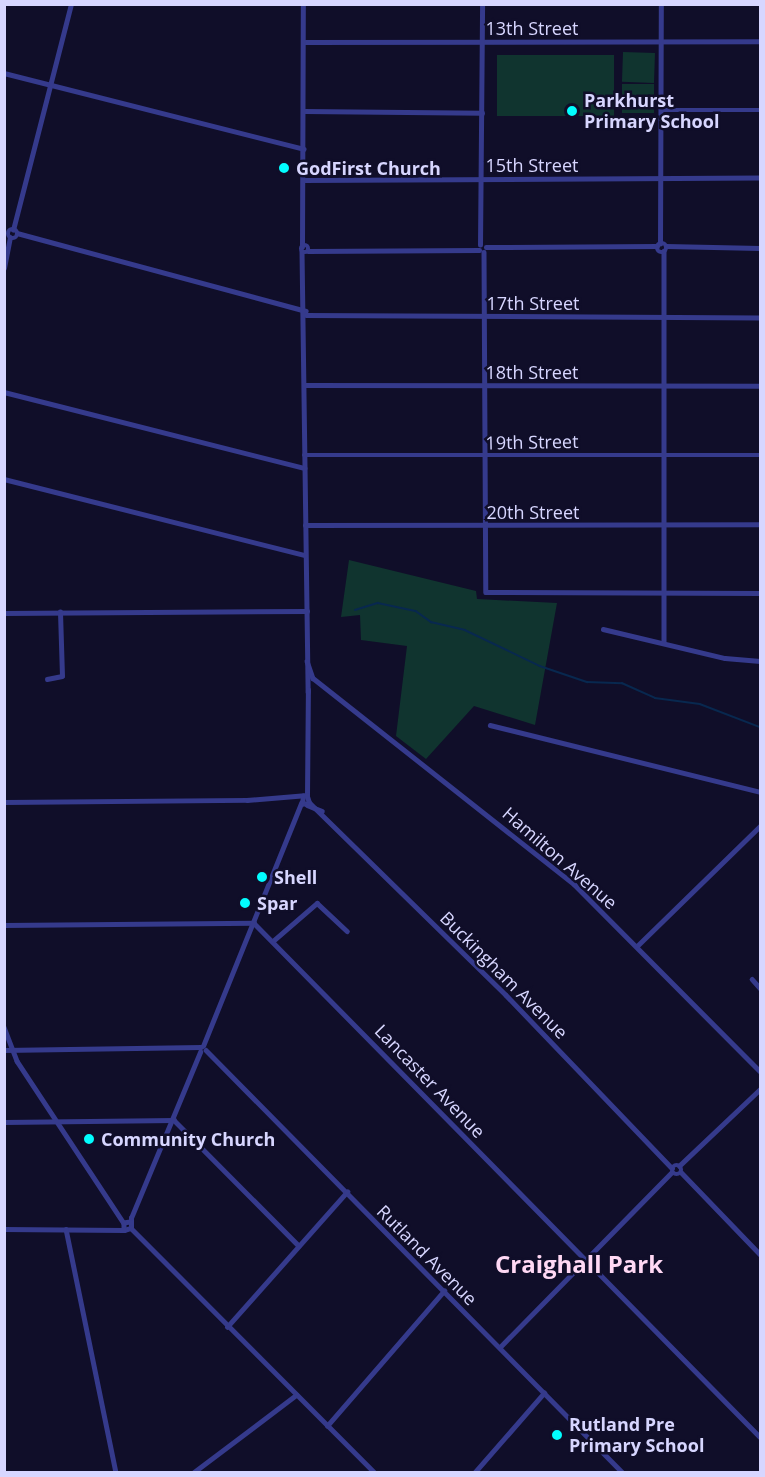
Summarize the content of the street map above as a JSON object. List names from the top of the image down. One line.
{"streets":{"street":["13th Street","15th Street","17th Street","18th Street","19th Street","20th Street","Hamilton Avenue","Buckingham Avenue","Lancaster Avenue","Rutland Avenue"]},"districts":["Craighall Park"],"places":["Parkhurst Primary School","GodFirst Church","Shell","Spar","Community Church","Rutland Pre Primary School"]}
